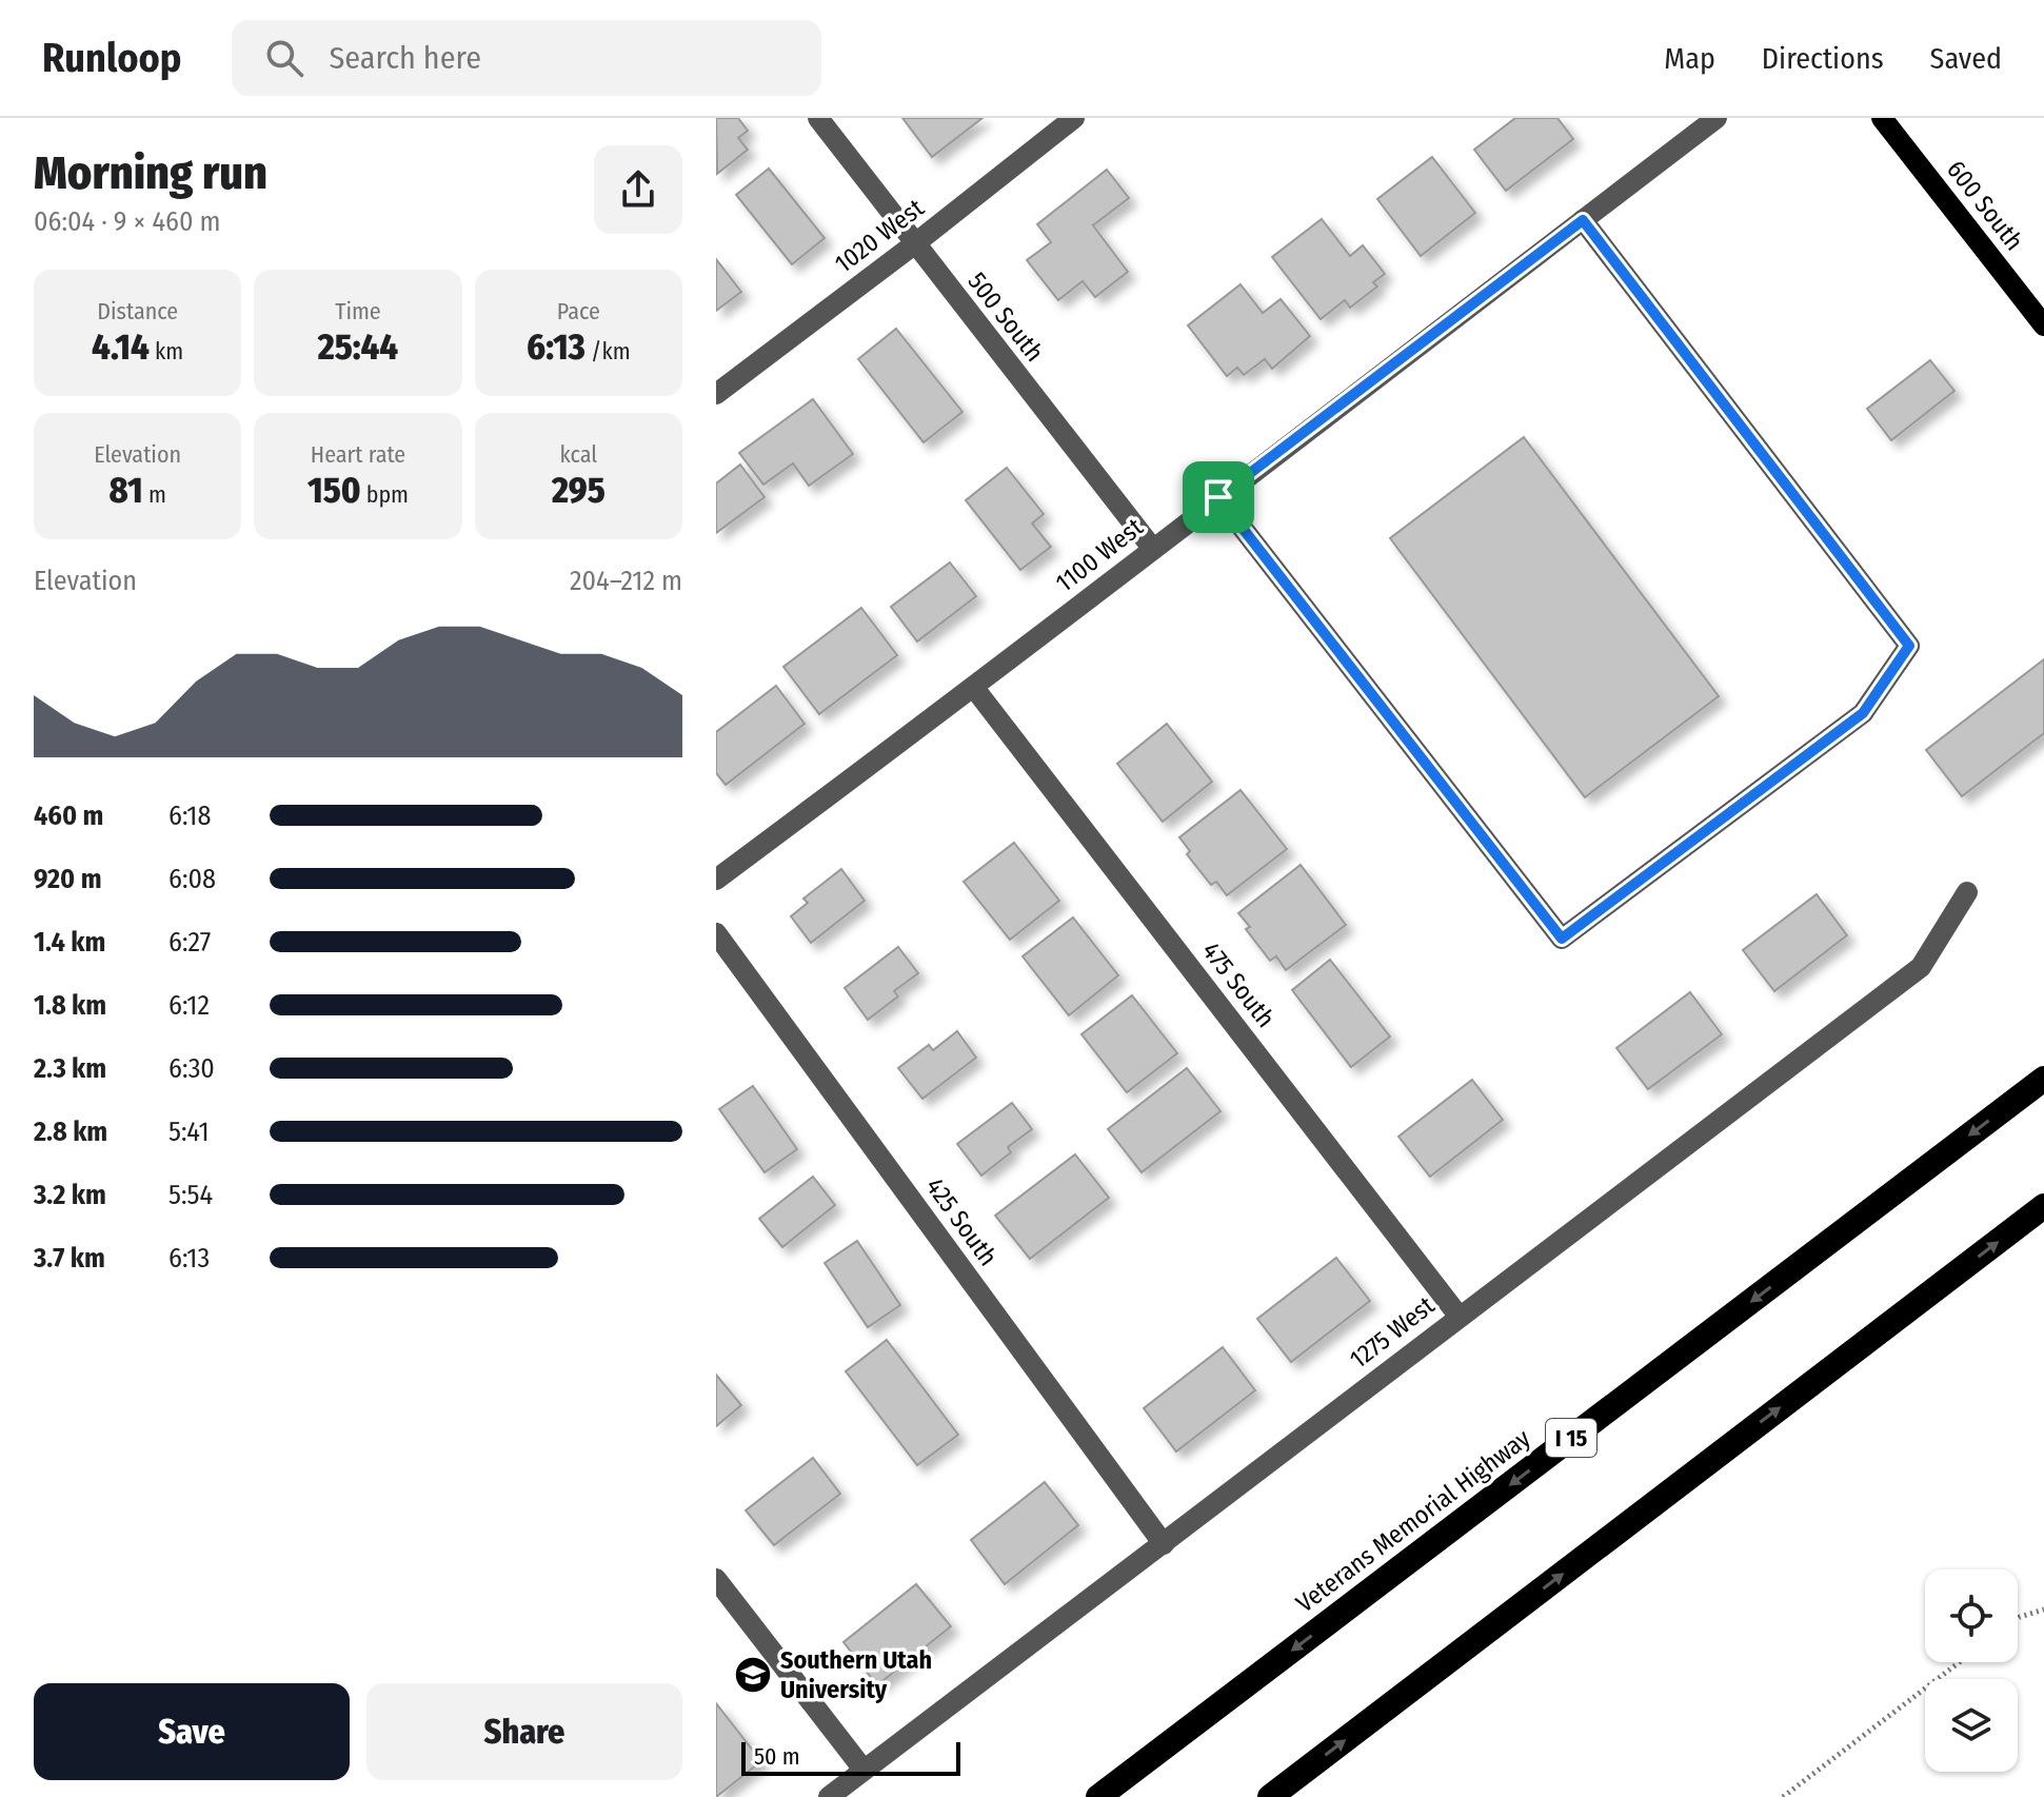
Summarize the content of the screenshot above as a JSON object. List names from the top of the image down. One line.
{"streets":{"highway":["I 15","Veterans Memorial Highway"],"main road":["600 South"],"street":["1020 West","500 South","1100 West","475 South","425 South","1275 West"]},"crossings":[["1020 West","500 South"],["500 South","1100 West"],["1100 West","475 South"],["475 South","1275 West"],["425 South","1275 West"]],"places":{"school or university":["Southern Utah University"]},"scale_bar":"50 m","page":{"header":"Runloop","search":"Search here","nav":["Map","Directions","Saved"],"heading":["Morning run","06:04 · 9 × 460 m"],"stats":[["Distance","4.14 km"],["Time","25:44"],["Pace","6:13 /km"],["Elevation","81 m"],["Heart rate","150 bpm"],["kcal","295"]],"chart":["Elevation","204–212 m"],"list":[{"name":"460 m","note":"6:18"},{"name":"920 m","note":"6:08"},{"name":"1.4 km","note":"6:27"},{"name":"1.8 km","note":"6:12"},{"name":"2.3 km","note":"6:30"},{"name":"2.8 km","note":"5:41"},{"name":"3.2 km","note":"5:54"},{"name":"3.7 km","note":"6:13"}],"buttons":["Save","Share"],"scale":"50 m"}}
